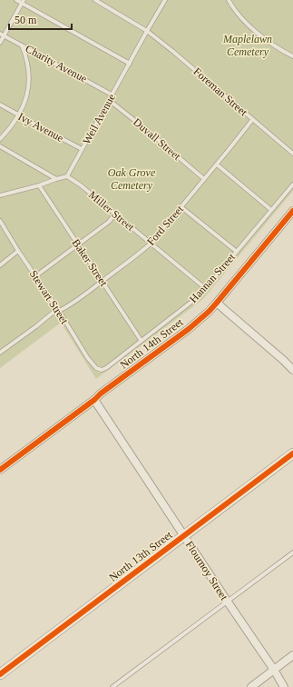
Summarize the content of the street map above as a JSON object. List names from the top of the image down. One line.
{"streets":{"main road":["North 13th Street"],"street":["North 14th Street","Flournoy Street"],"lane":["Charity Avenue","Foreman Street","Weil Avenue","Ivy Avenue","Duvall Street","Miller Street","Ford Street","Baker Street","Hannan Street","Stewart Street"]},"crossings":[["Charity Avenue","Weil Avenue"],["Foreman Street","Weil Avenue"],["Foreman Street","Ford Street"],["Weil Avenue","Ivy Avenue"],["Weil Avenue","Duvall Street"],["Weil Avenue","Miller Street"],["Duvall Street","Ford Street"],["Miller Street","Ford Street"],["Miller Street","Hannan Street"],["Ford Street","Baker Street"],["Ford Street","Stewart Street"],["Baker Street","Hannan Street"],["Hannan Street","Stewart Street"],["North 14th Street","Flournoy Street"],["North 13th Street","Flournoy Street"]],"parks":["Maplelawn Cemetery","Oak Grove Cemetery"],"scale_bar":"50 m"}
